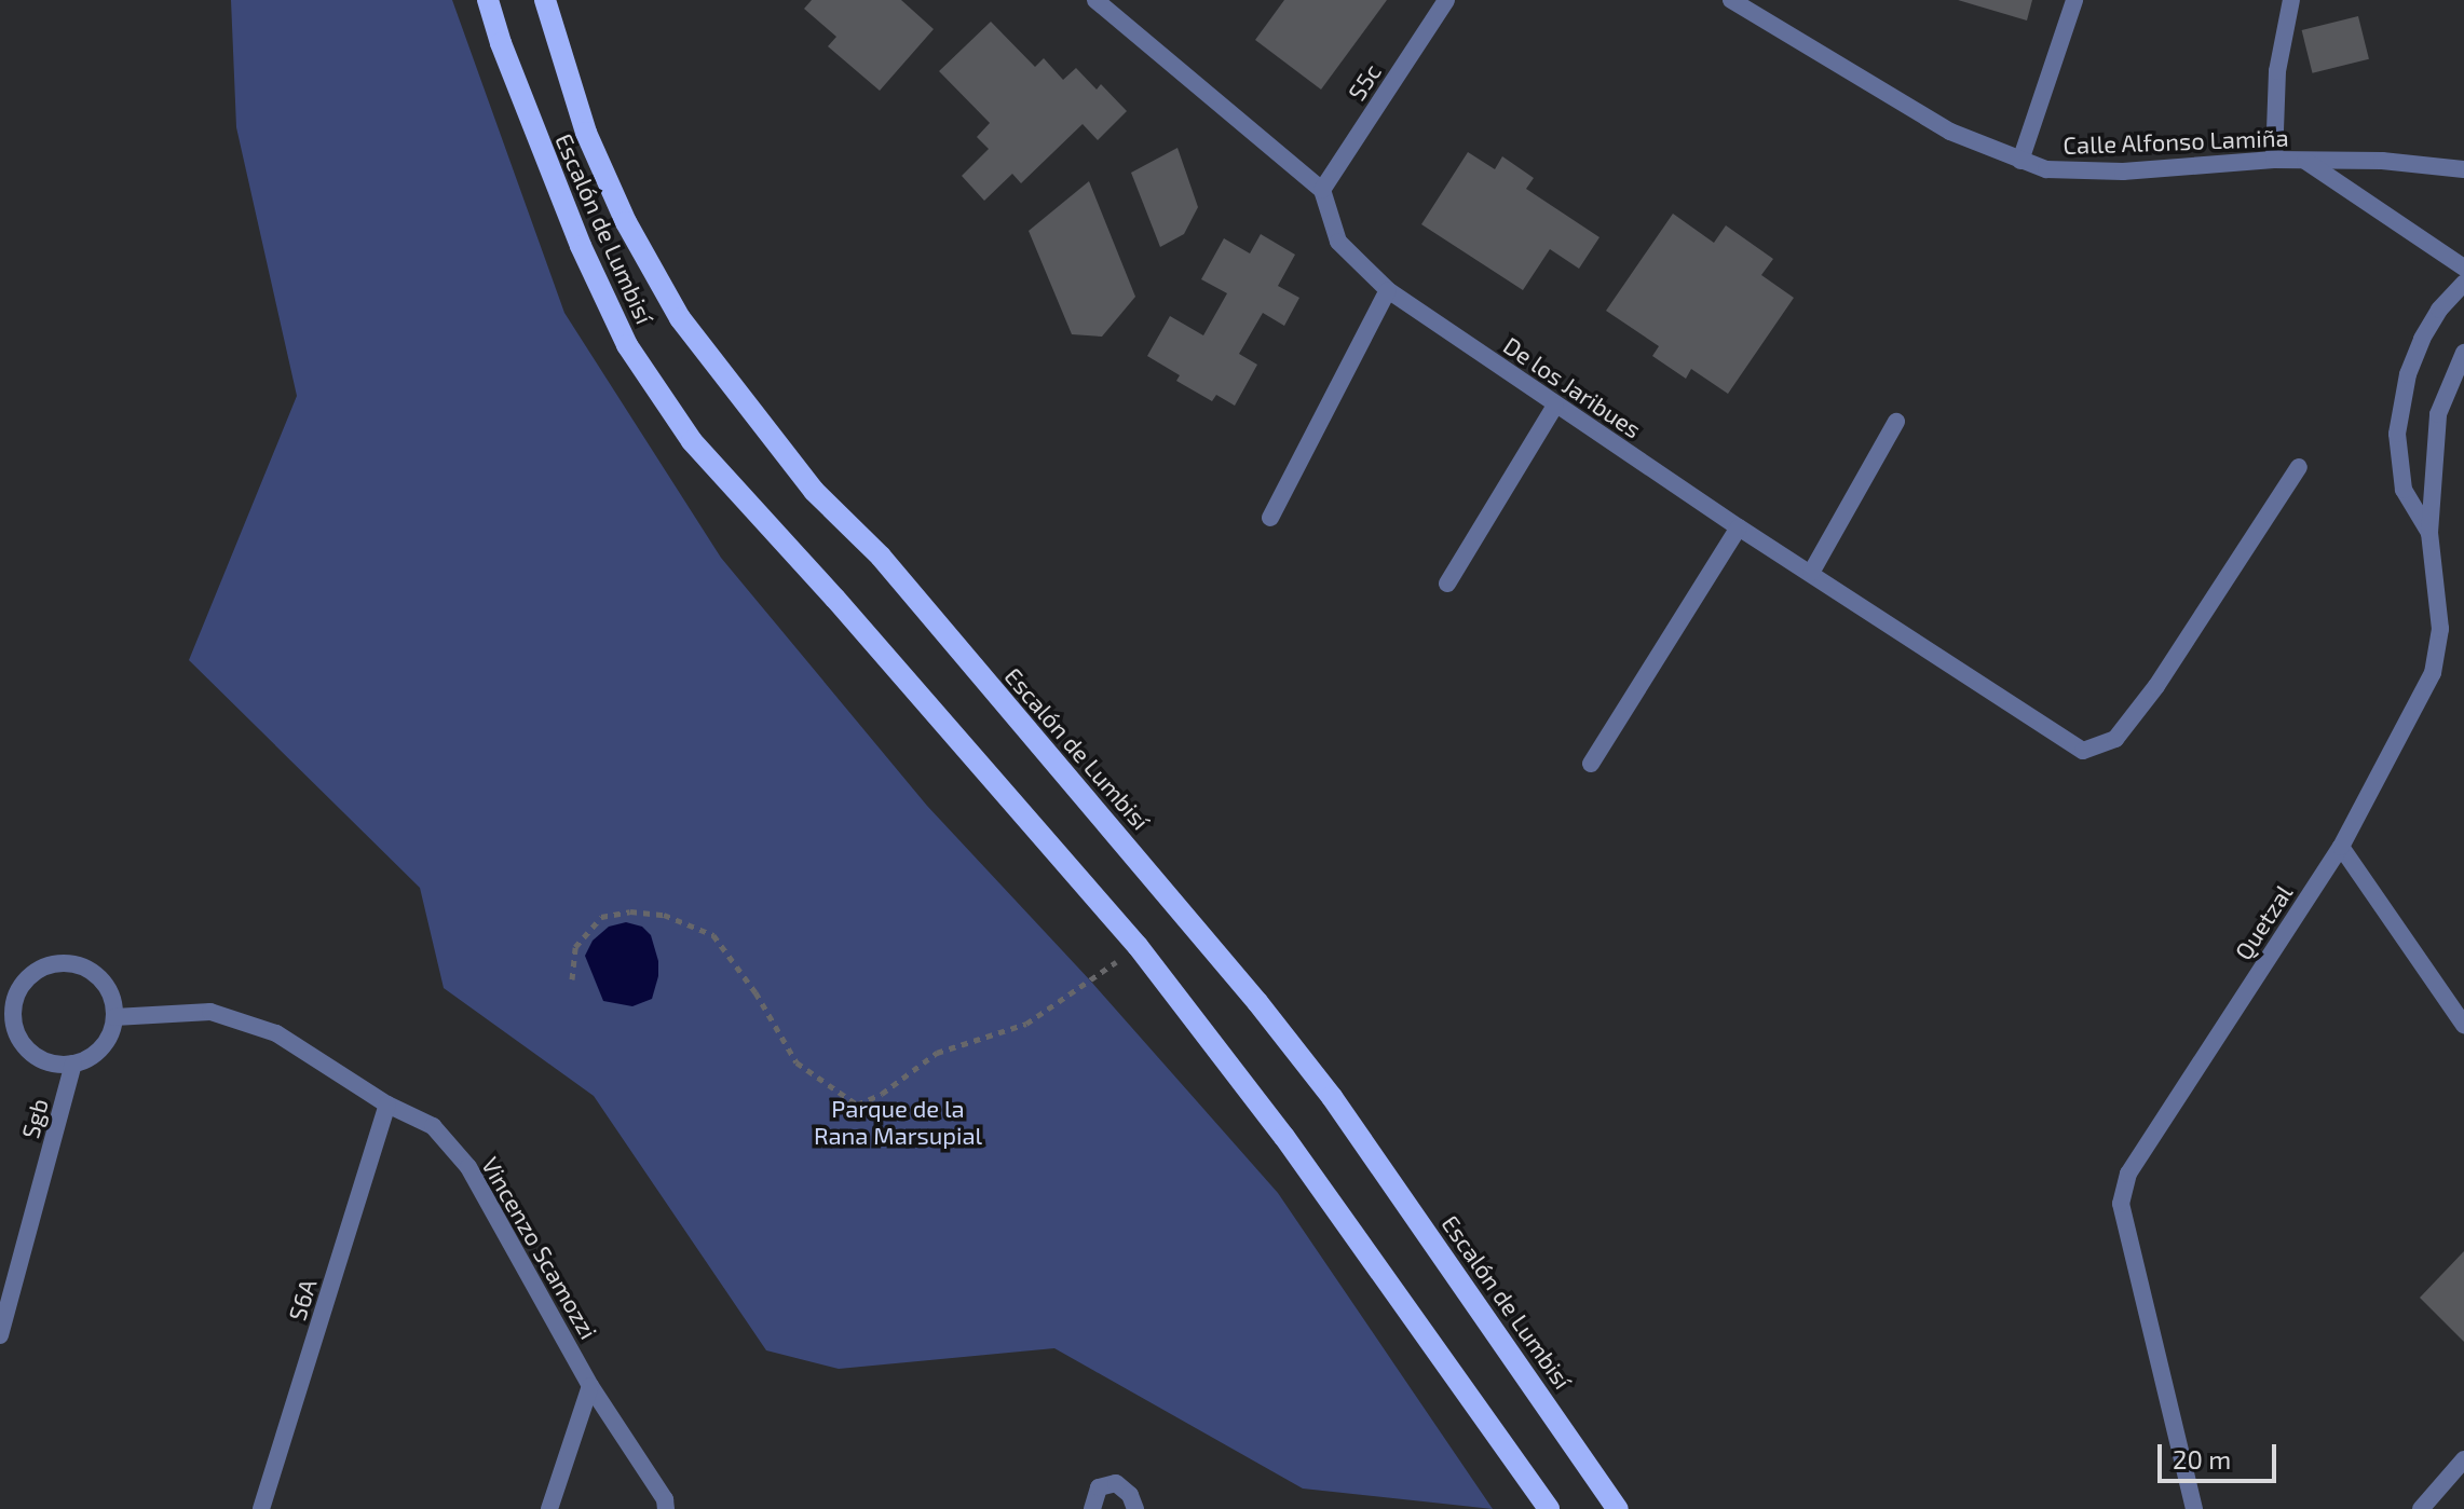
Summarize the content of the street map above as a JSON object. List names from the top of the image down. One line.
{"streets":{"main road":["Escalón de Lumbisí"],"street":["S5c","Calle Alfonso Lamiña","De los Jaribues","Quetzal","Sgb","Vincenzo Scamozzi","S6A"]},"crossings":[["S5c","De los Jaribues"],["Sgb","Vincenzo Scamozzi"],["Vincenzo Scamozzi","S6A"]],"parks":["Parque de la Rana Marsupial"],"scale_bar":"20 m"}
